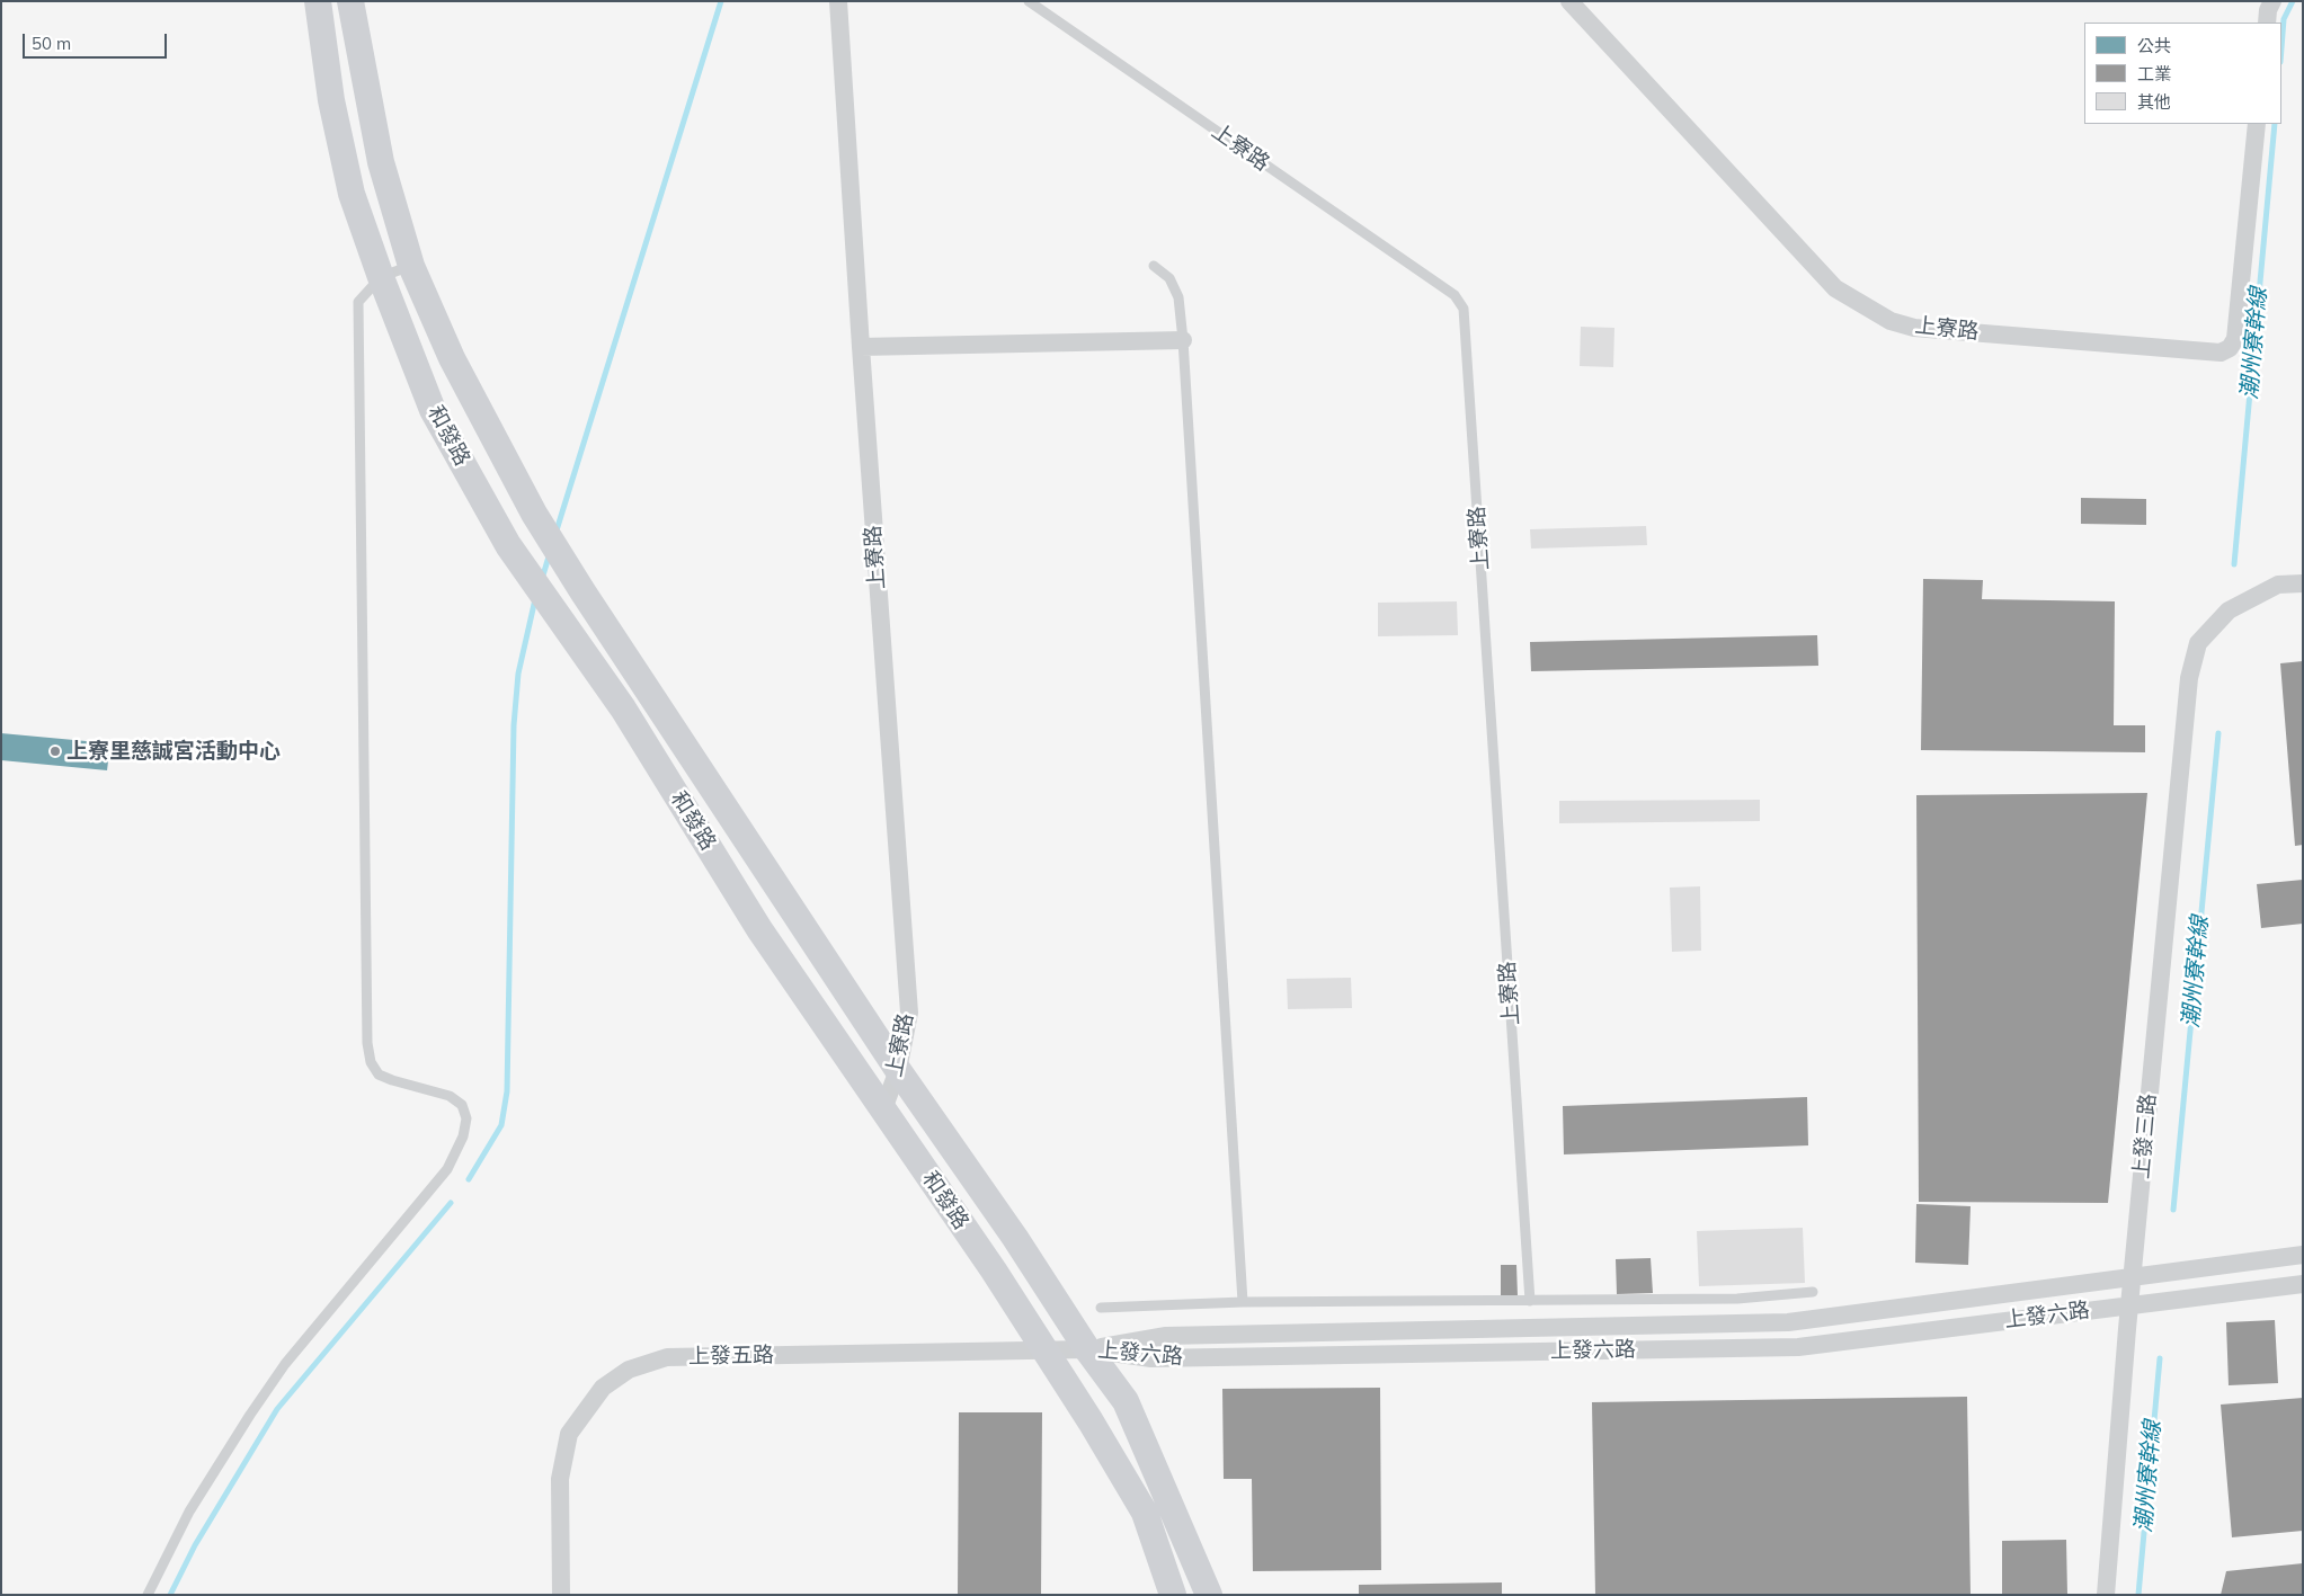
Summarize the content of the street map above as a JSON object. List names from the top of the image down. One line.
{"streets":{"street":["上寮路","和發路","上發三路","上發六路","上發五路"]},"crossings":[["上寮路","和發路"],["和發路","上發六路"],["和發路","上發五路"],["上發三路","上發六路"],["上發六路","上發五路"]],"water":["潮州寮幹線"],"places":["上寮里慈誠宮活動中心"],"legend":["公共","工業","其他"],"scale_bar":"50 m"}
